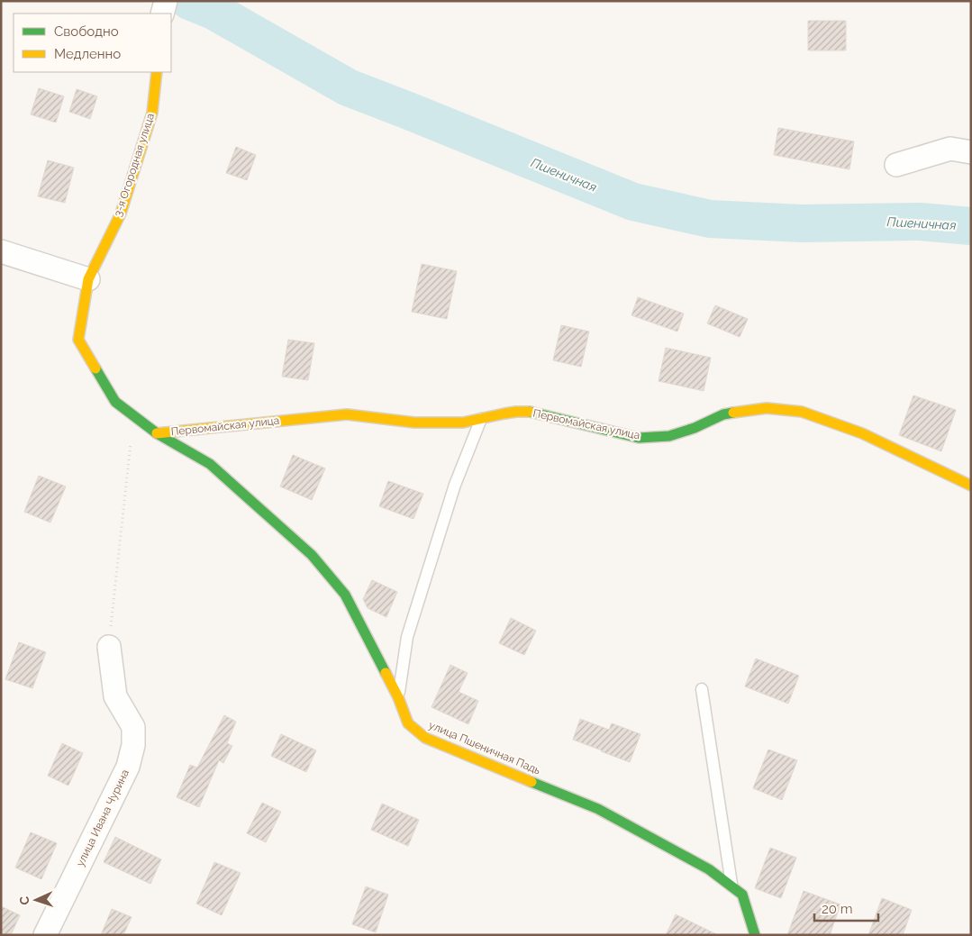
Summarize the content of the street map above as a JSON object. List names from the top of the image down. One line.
{"streets":{"street":["3-я Огородная улица","Первомайская улица","улица Пшеничная Падь","улица Ивана Чурина"]},"crossings":[["3-я Огородная улица","улица Пшеничная Падь"],["Первомайская улица","улица Пшеничная Падь"]],"water":["Пшеничная"],"legend":["Свободно","Медленно"],"scale_bar":"20 m","north":"left"}
